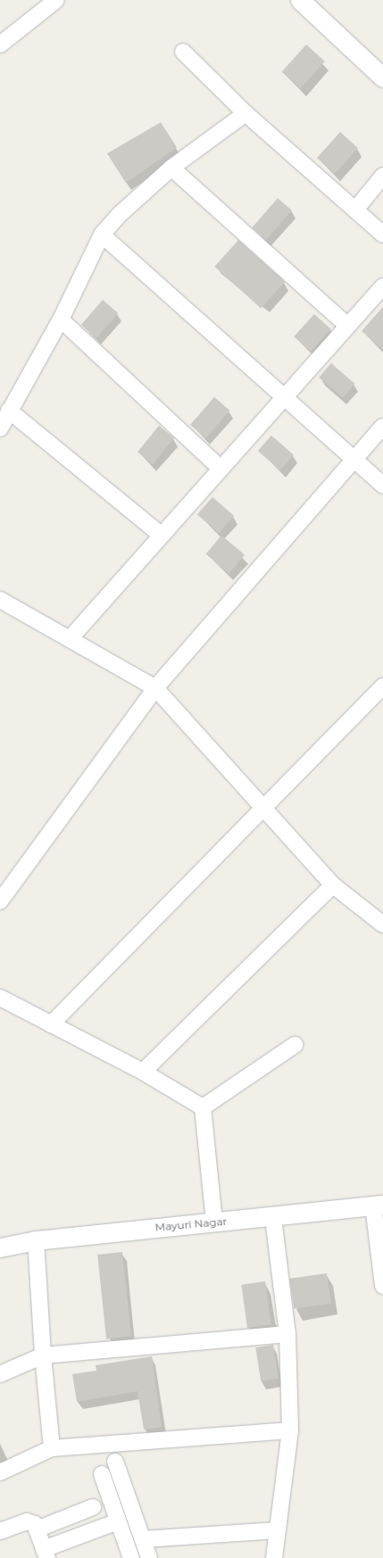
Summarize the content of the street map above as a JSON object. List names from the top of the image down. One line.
{"streets":{"street":["Mayuri Nagar"]}}
